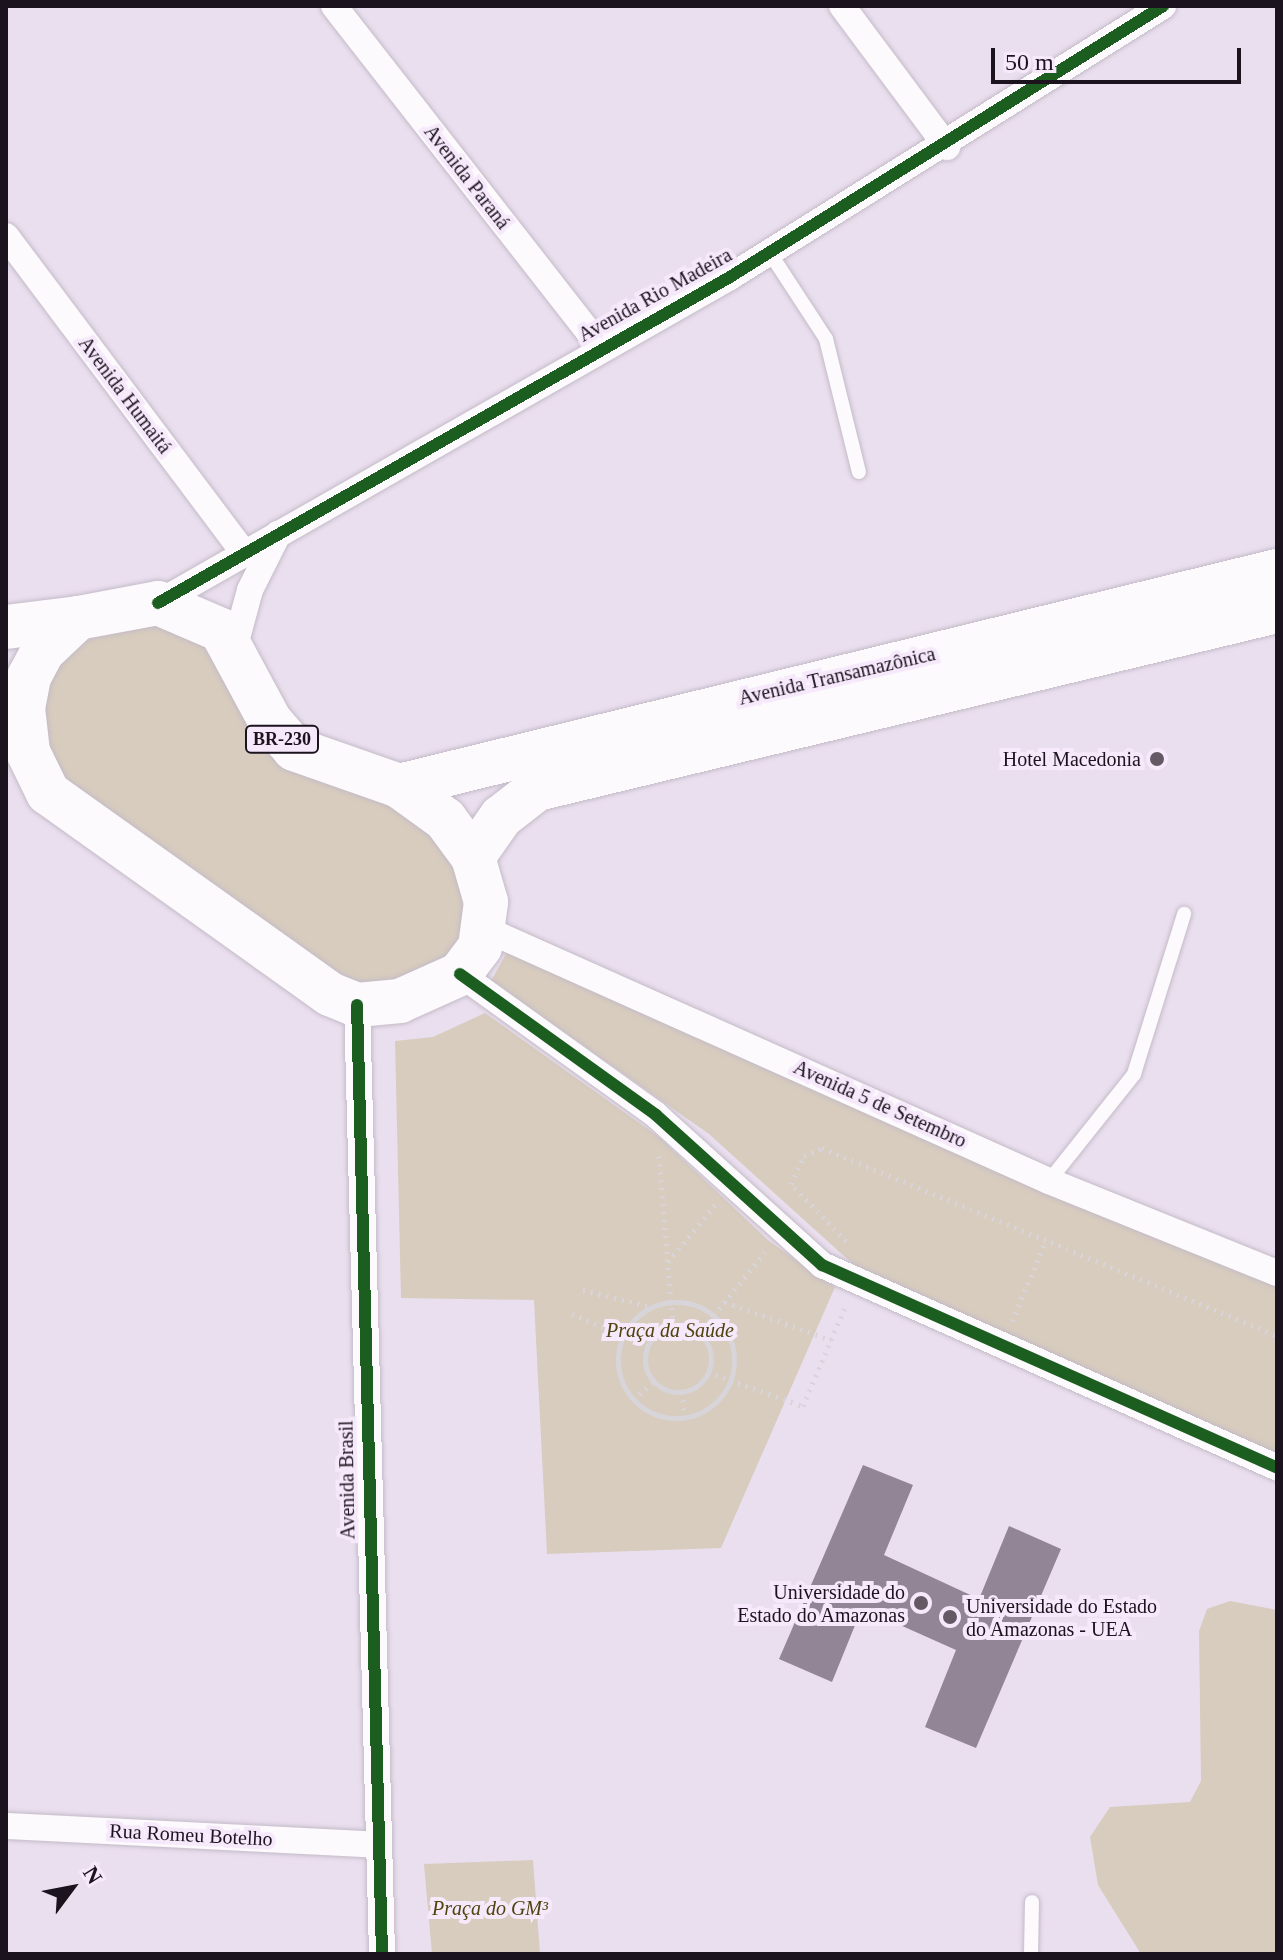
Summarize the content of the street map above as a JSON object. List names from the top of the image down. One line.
{"streets":{"highway":["Avenida Transamazônica","BR-230"],"street":["Avenida Paraná","Avenida Rio Madeira","Avenida Humaitá","Avenida 5 de Setembro","Avenida Brasil","Rua Romeu Botelho"]},"crossings":[["Avenida Paraná","Avenida Rio Madeira"],["Avenida Rio Madeira","Avenida Humaitá"],["Avenida Rio Madeira","BR-230"],["Avenida Transamazônica","BR-230"],["BR-230","Avenida 5 de Setembro"],["Avenida Brasil","Rua Romeu Botelho"]],"parks":["Praça da Saúde","Praça do GM³"],"places":["Hotel Macedonia","Universidade do Estado do Amazonas","Universidade do Estado do Amazonas - UEA"],"scale_bar":"50 m","north":"top right"}
